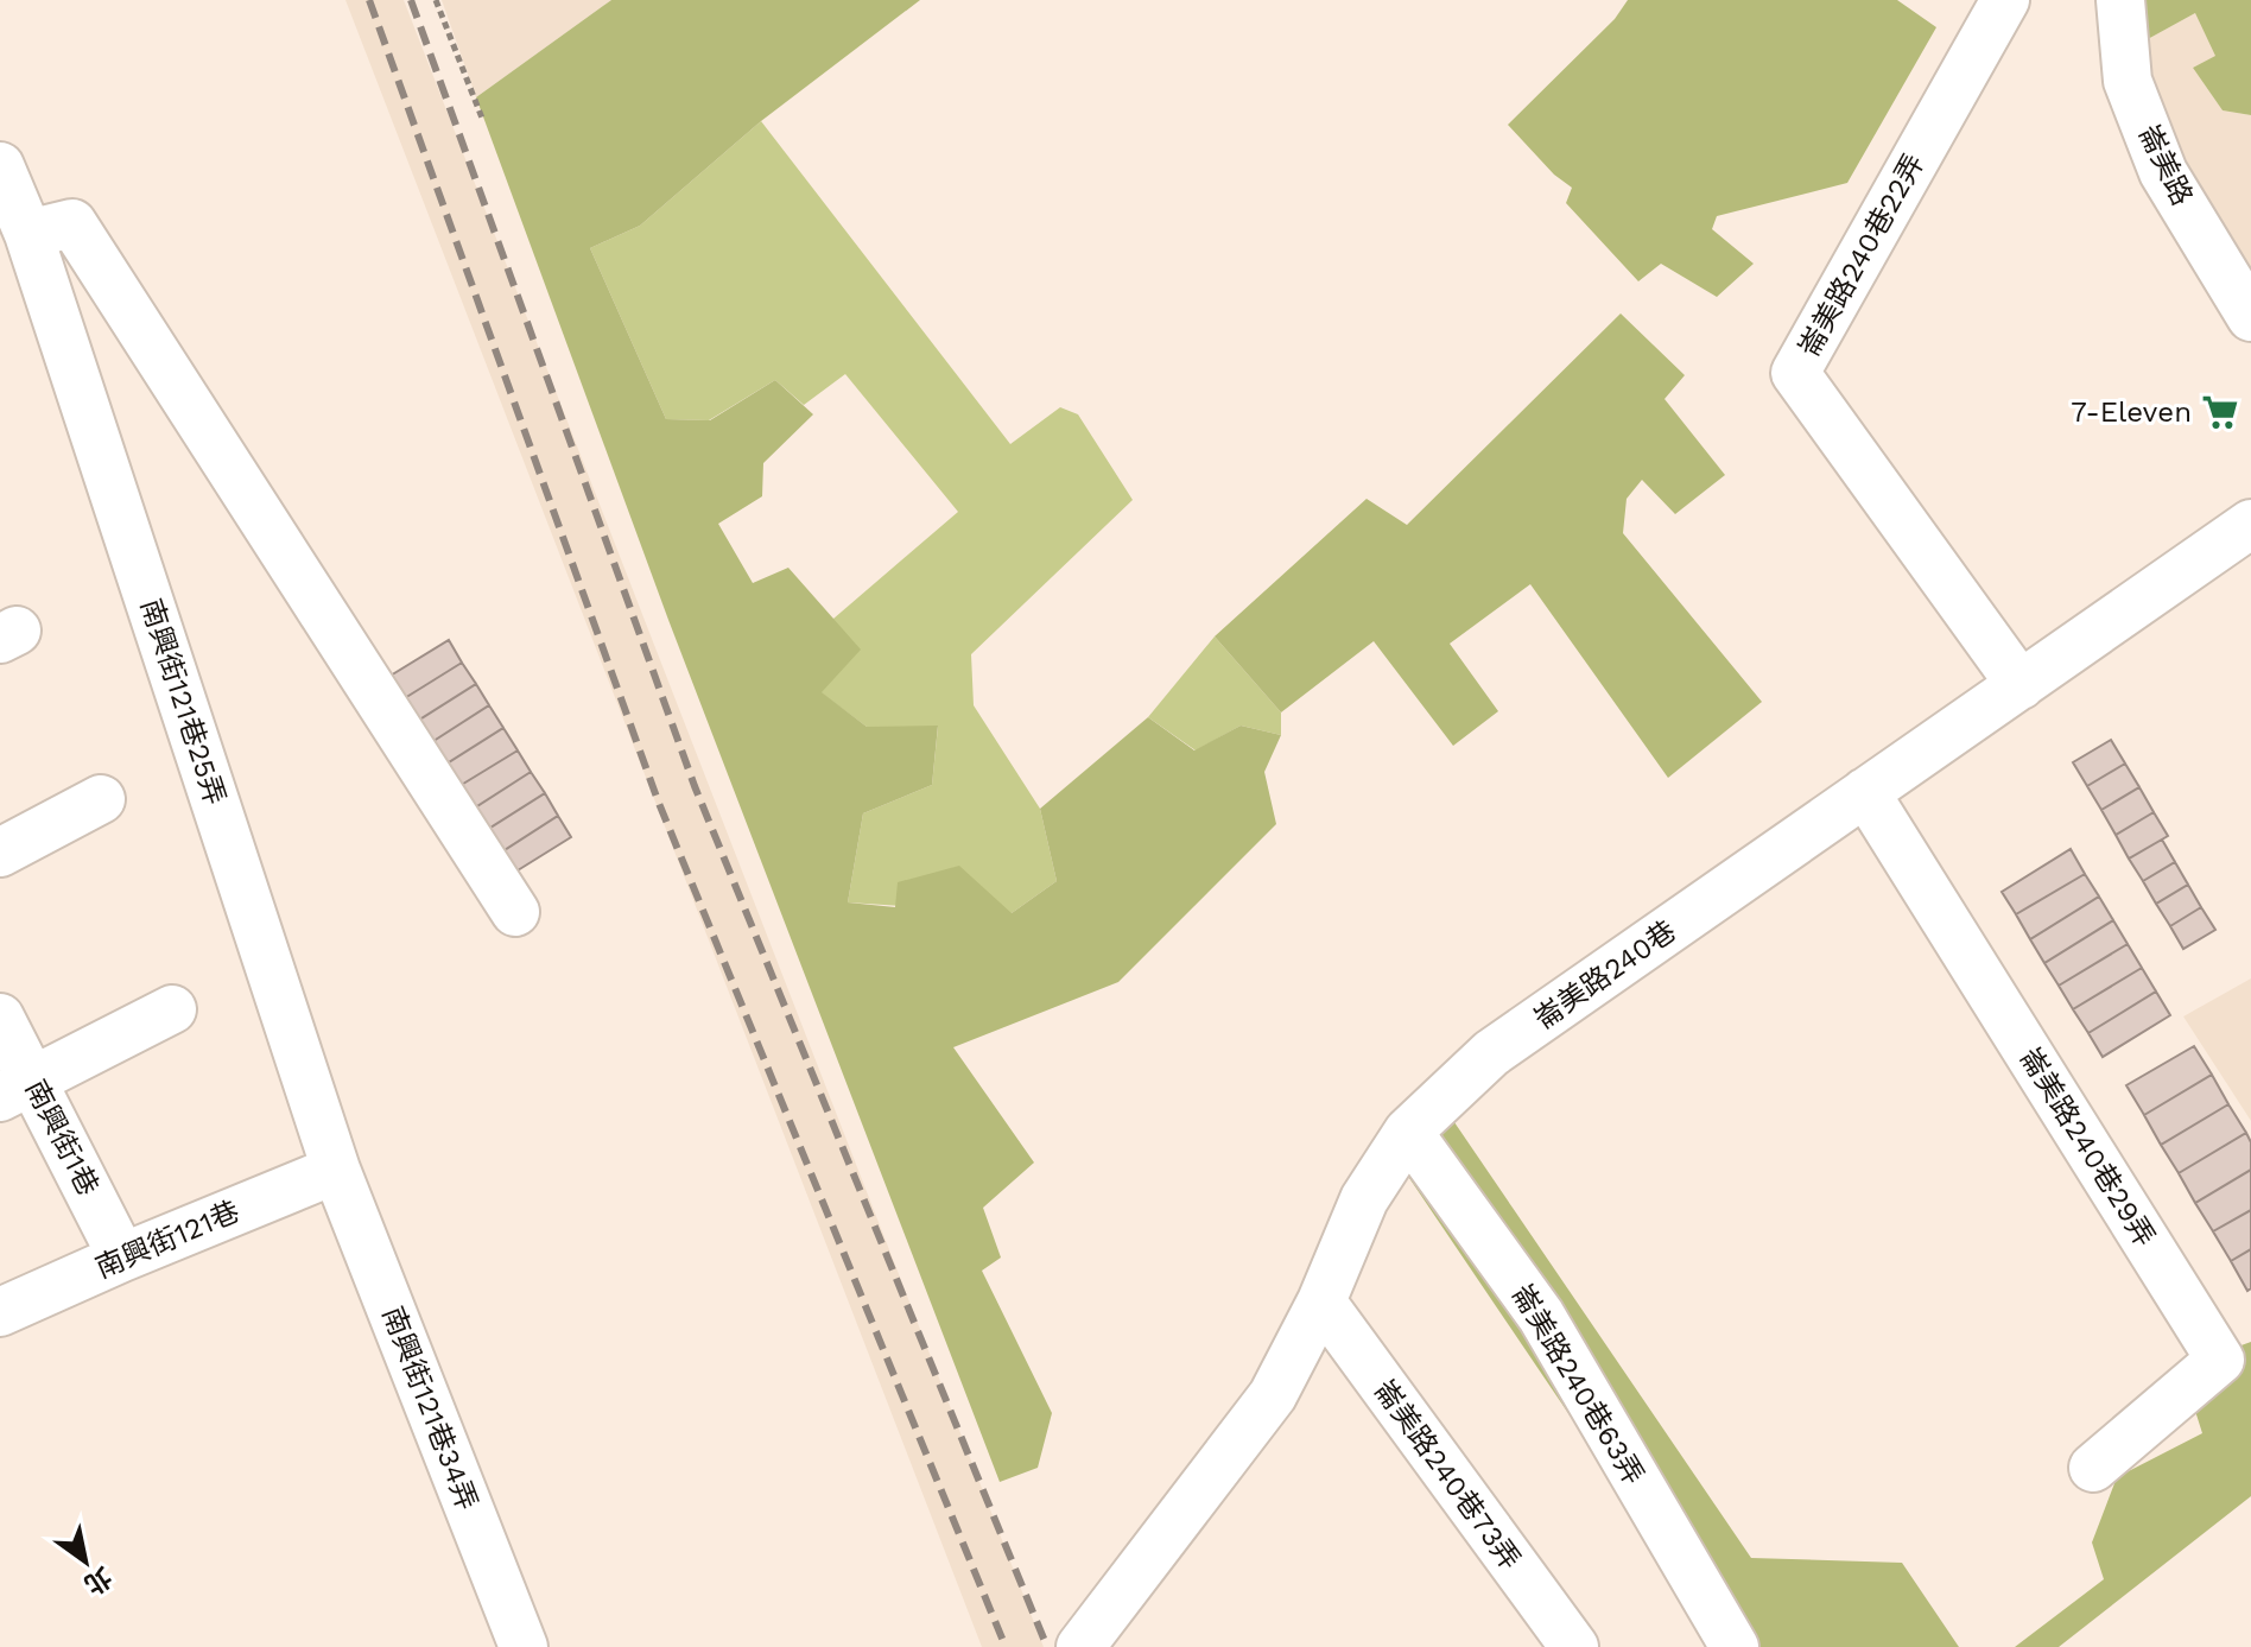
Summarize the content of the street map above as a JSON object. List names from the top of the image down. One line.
{"streets":{"street":["崙美路","崙美路240巷22弄","南興街121巷25弄","崙美路240巷","南興街1巷","崙美路240巷29弄","南興街121巷","崙美路240巷63弄","南興街121巷34弄","崙美路240巷73弄"]},"crossings":[["崙美路240巷22弄","崙美路240巷"],["南興街121巷25弄","南興街121巷"],["南興街121巷25弄","南興街121巷34弄"],["崙美路240巷","崙美路240巷29弄"],["崙美路240巷","崙美路240巷63弄"],["崙美路240巷","崙美路240巷73弄"],["南興街1巷","南興街121巷"],["南興街121巷","南興街121巷34弄"]],"places":{"supermarket":["7-Eleven"]},"north":"bottom right"}
